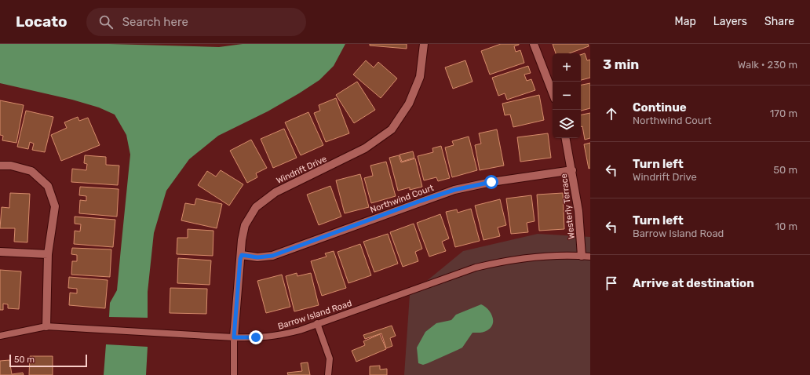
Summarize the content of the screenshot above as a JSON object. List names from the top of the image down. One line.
{"streets":{"street":["Windrift Drive","Northwind Court","Westerly Terrace"],"lane":["Barrow Island Road"]},"crossings":[["Windrift Drive","Northwind Court"],["Windrift Drive","Barrow Island Road"],["Northwind Court","Westerly Terrace"],["Westerly Terrace","Barrow Island Road"]],"scale_bar":"50 m","page":{"header":"Locato","search":"Search here","nav":["Map","Layers","Share"],"heading":["3 min","Walk · 230 m"],"map_buttons":["+","−"],"list":[["Continue","Northwind Court","170 m"],["Turn left","Windrift Drive","50 m"],["Turn left","Barrow Island Road","10 m"],"Arrive at destination"],"scale":"50 m"}}
